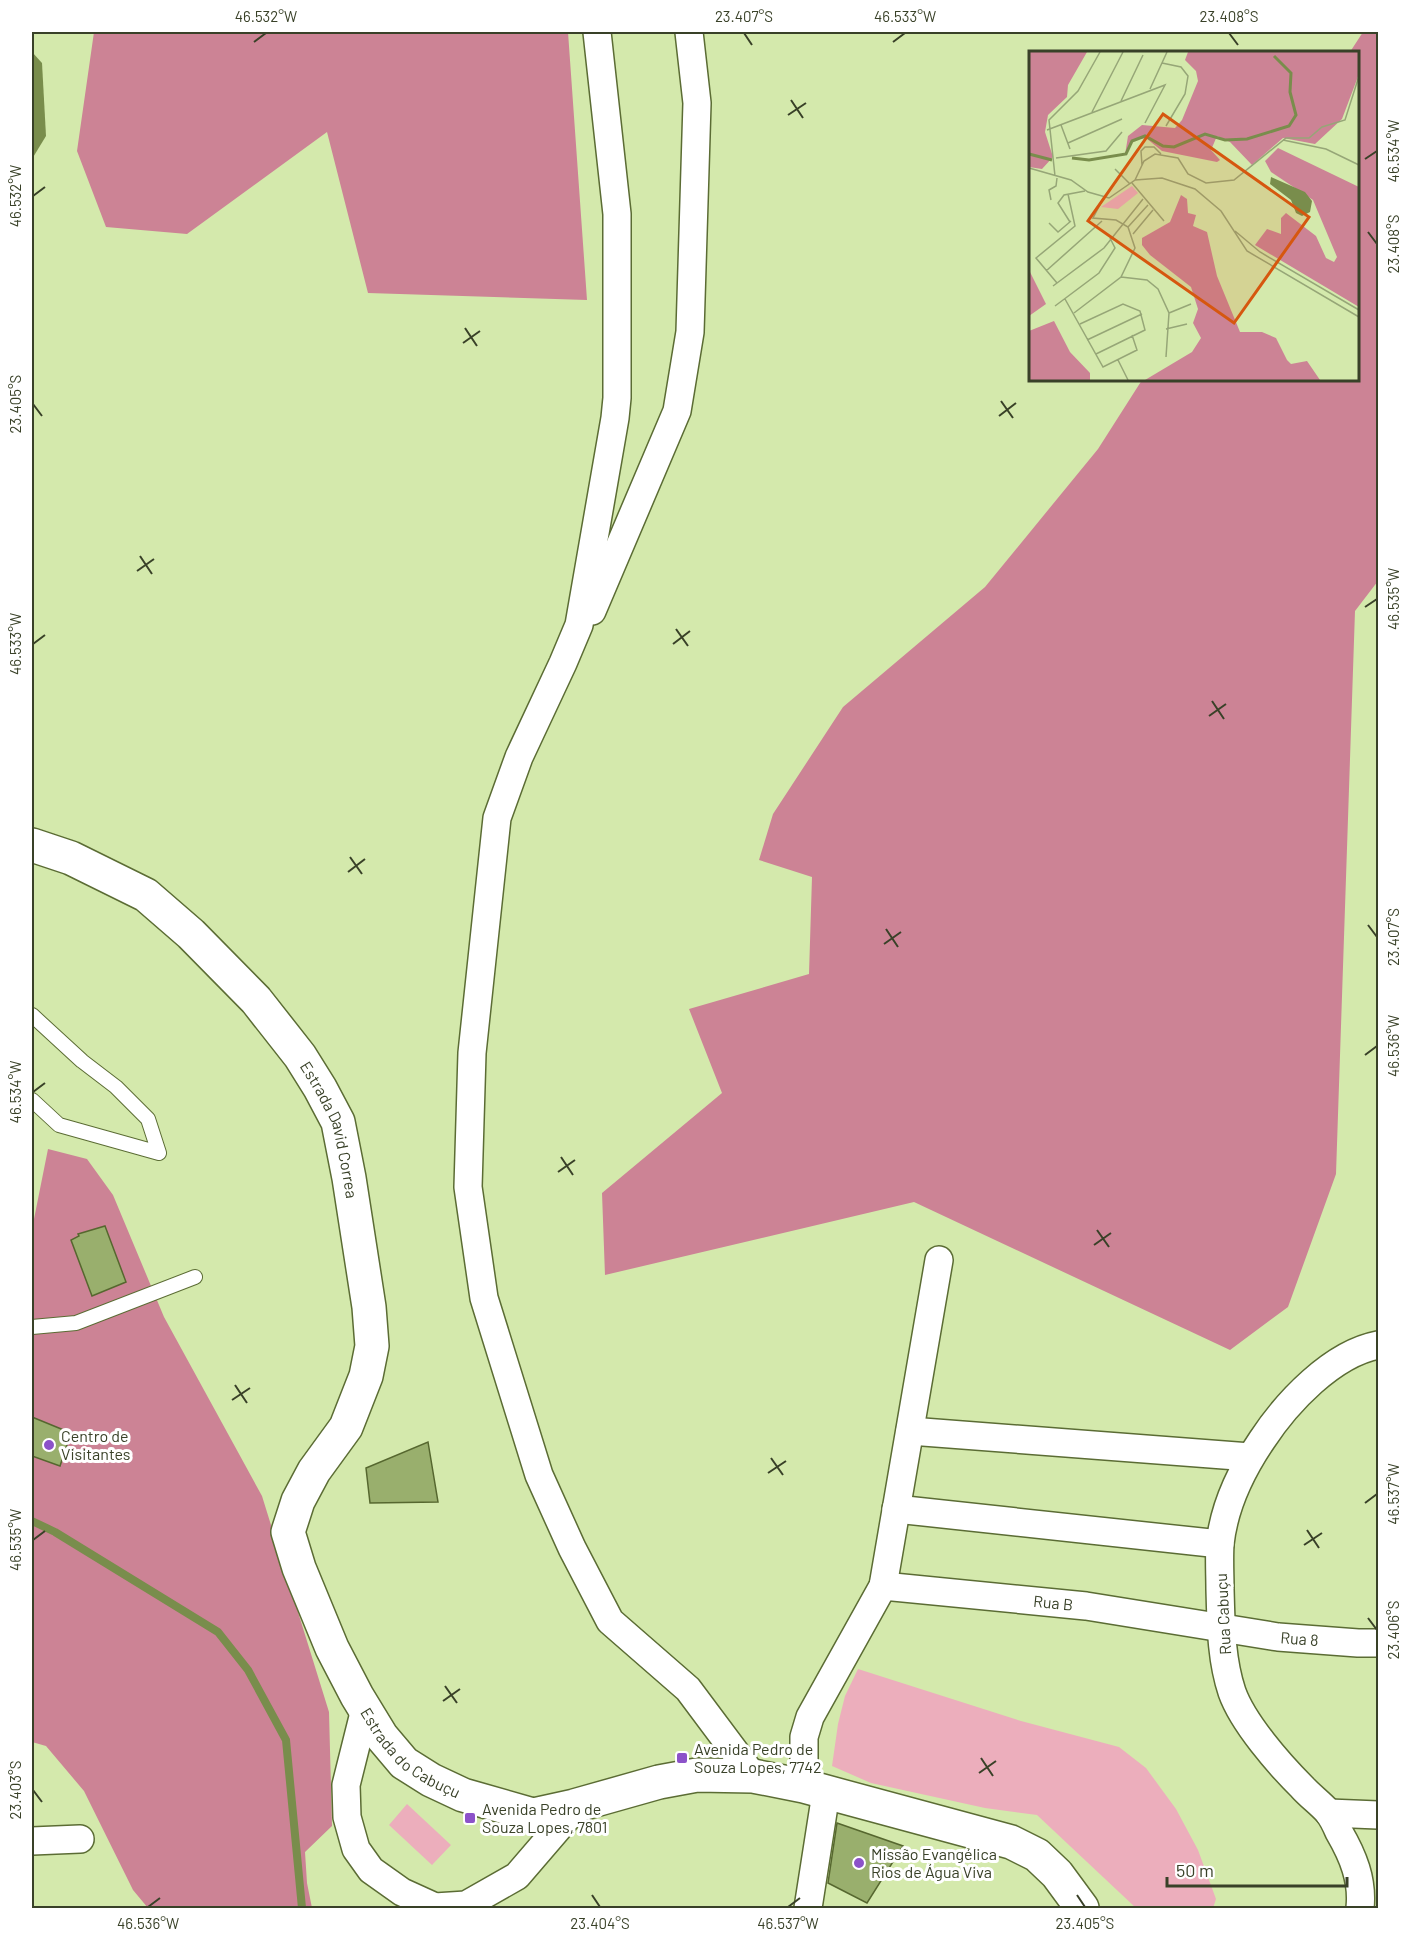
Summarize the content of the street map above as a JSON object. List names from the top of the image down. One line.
{"streets":{"main road":["Estrada David Correa","Estrada do Cabuçu"],"street":["Rua B","Rua Cabuçu","Rua 8"]},"crossings":[["Estrada David Correa","Estrada do Cabuçu"],["Rua B","Rua Cabuçu"],["Rua B","Rua 8"],["Rua Cabuçu","Rua 8"]],"places":{"other":["Centro de Visitantes","Missão Evangélica Rios de Água Viva"],"transit":["Avenida Pedro de Souza Lopes, 7742","Avenida Pedro de Souza Lopes, 7801"]},"scale_bar":"50 m","coordinates":["46.532°W","23.407°S","46.533°W","23.408°S","46.534°W","23.405°S","46.535°W","46.536°W","46.537°W","23.406°S","23.403°S","23.404°S"]}
